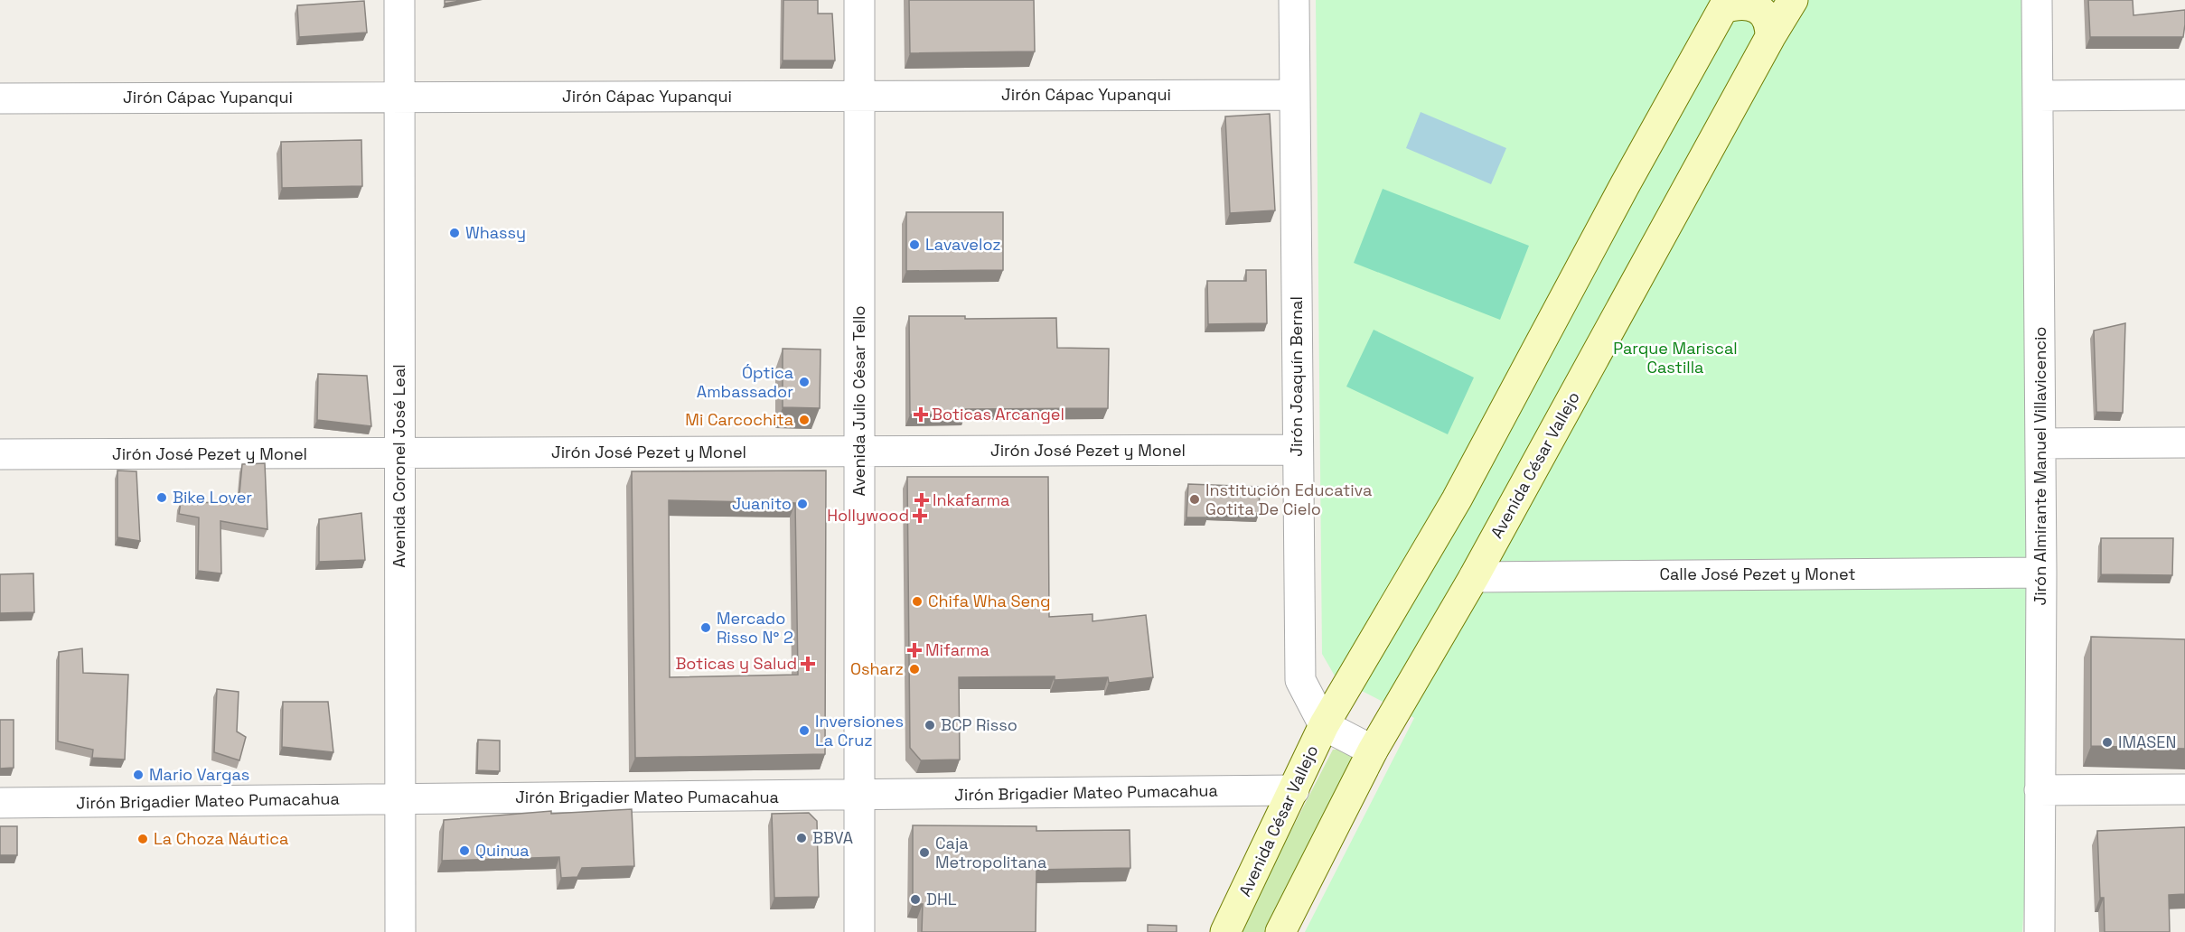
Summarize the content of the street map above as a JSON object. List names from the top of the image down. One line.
{"streets":{"main road":["Avenida César Vallejo"],"street":["Jirón Cápac Yupanqui","Jirón Joaquín Bernal","Avenida Julio César Tello","Jirón José Pezet y Monel","Avenida Coronel José Leal","Jirón Almirante Manuel Villavicencio","Calle José Pezet y Monet","Jirón Brigadier Mateo Pumacahua"]},"crossings":[["Jirón Cápac Yupanqui","Jirón Joaquín Bernal"],["Jirón Cápac Yupanqui","Avenida Julio César Tello"],["Jirón Cápac Yupanqui","Avenida Coronel José Leal"],["Jirón Joaquín Bernal","Jirón José Pezet y Monel"],["Jirón Joaquín Bernal","Avenida César Vallejo"],["Avenida Julio César Tello","Jirón José Pezet y Monel"],["Avenida Julio César Tello","Jirón Brigadier Mateo Pumacahua"],["Jirón José Pezet y Monel","Avenida Coronel José Leal"],["Avenida César Vallejo","Calle José Pezet y Monet"],["Avenida César Vallejo","Jirón Brigadier Mateo Pumacahua"],["Avenida Coronel José Leal","Jirón Brigadier Mateo Pumacahua"],["Jirón Almirante Manuel Villavicencio","Calle José Pezet y Monet"]],"parks":["Parque Mariscal Castilla"],"places":{"other":["Whassy","Lavaveloz","Óptica Ambassador","Mi Carcochita","Bike Lover","Institución Educativa Gotita De Cielo","Juanito","Chifa Wha Seng","Mercado Risso N° 2","Osharz","BCP Risso","Inversiones La Cruz","IMASEN","Mario Vargas","BBVA","La Choza Náutica","Quinua","Caja Metropolitana","DHL"],"health":["Boticas Arcangel","Inkafarma","Hollywood","Mifarma","Boticas y Salud"]}}
